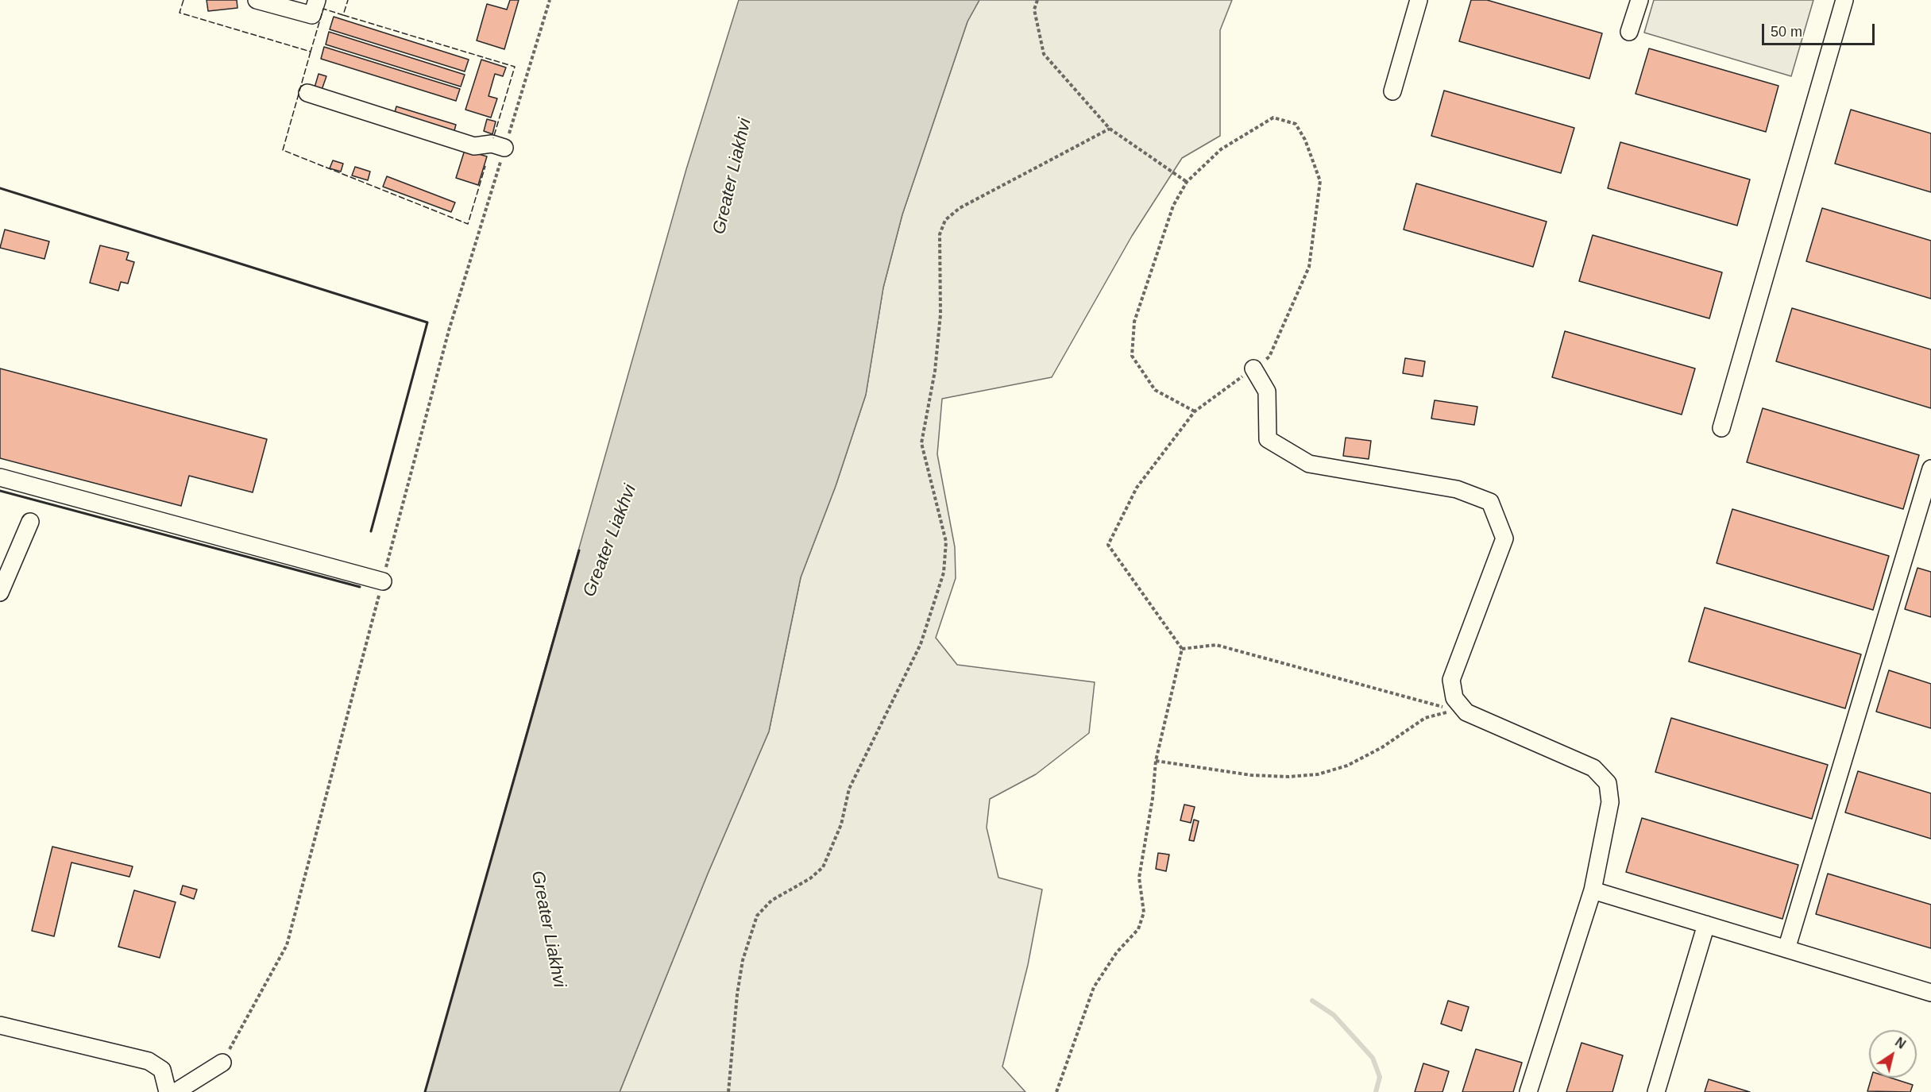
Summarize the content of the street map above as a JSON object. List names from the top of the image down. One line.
{"water":["Greater Liakhvi"],"scale_bar":"50 m","north":"top right"}
